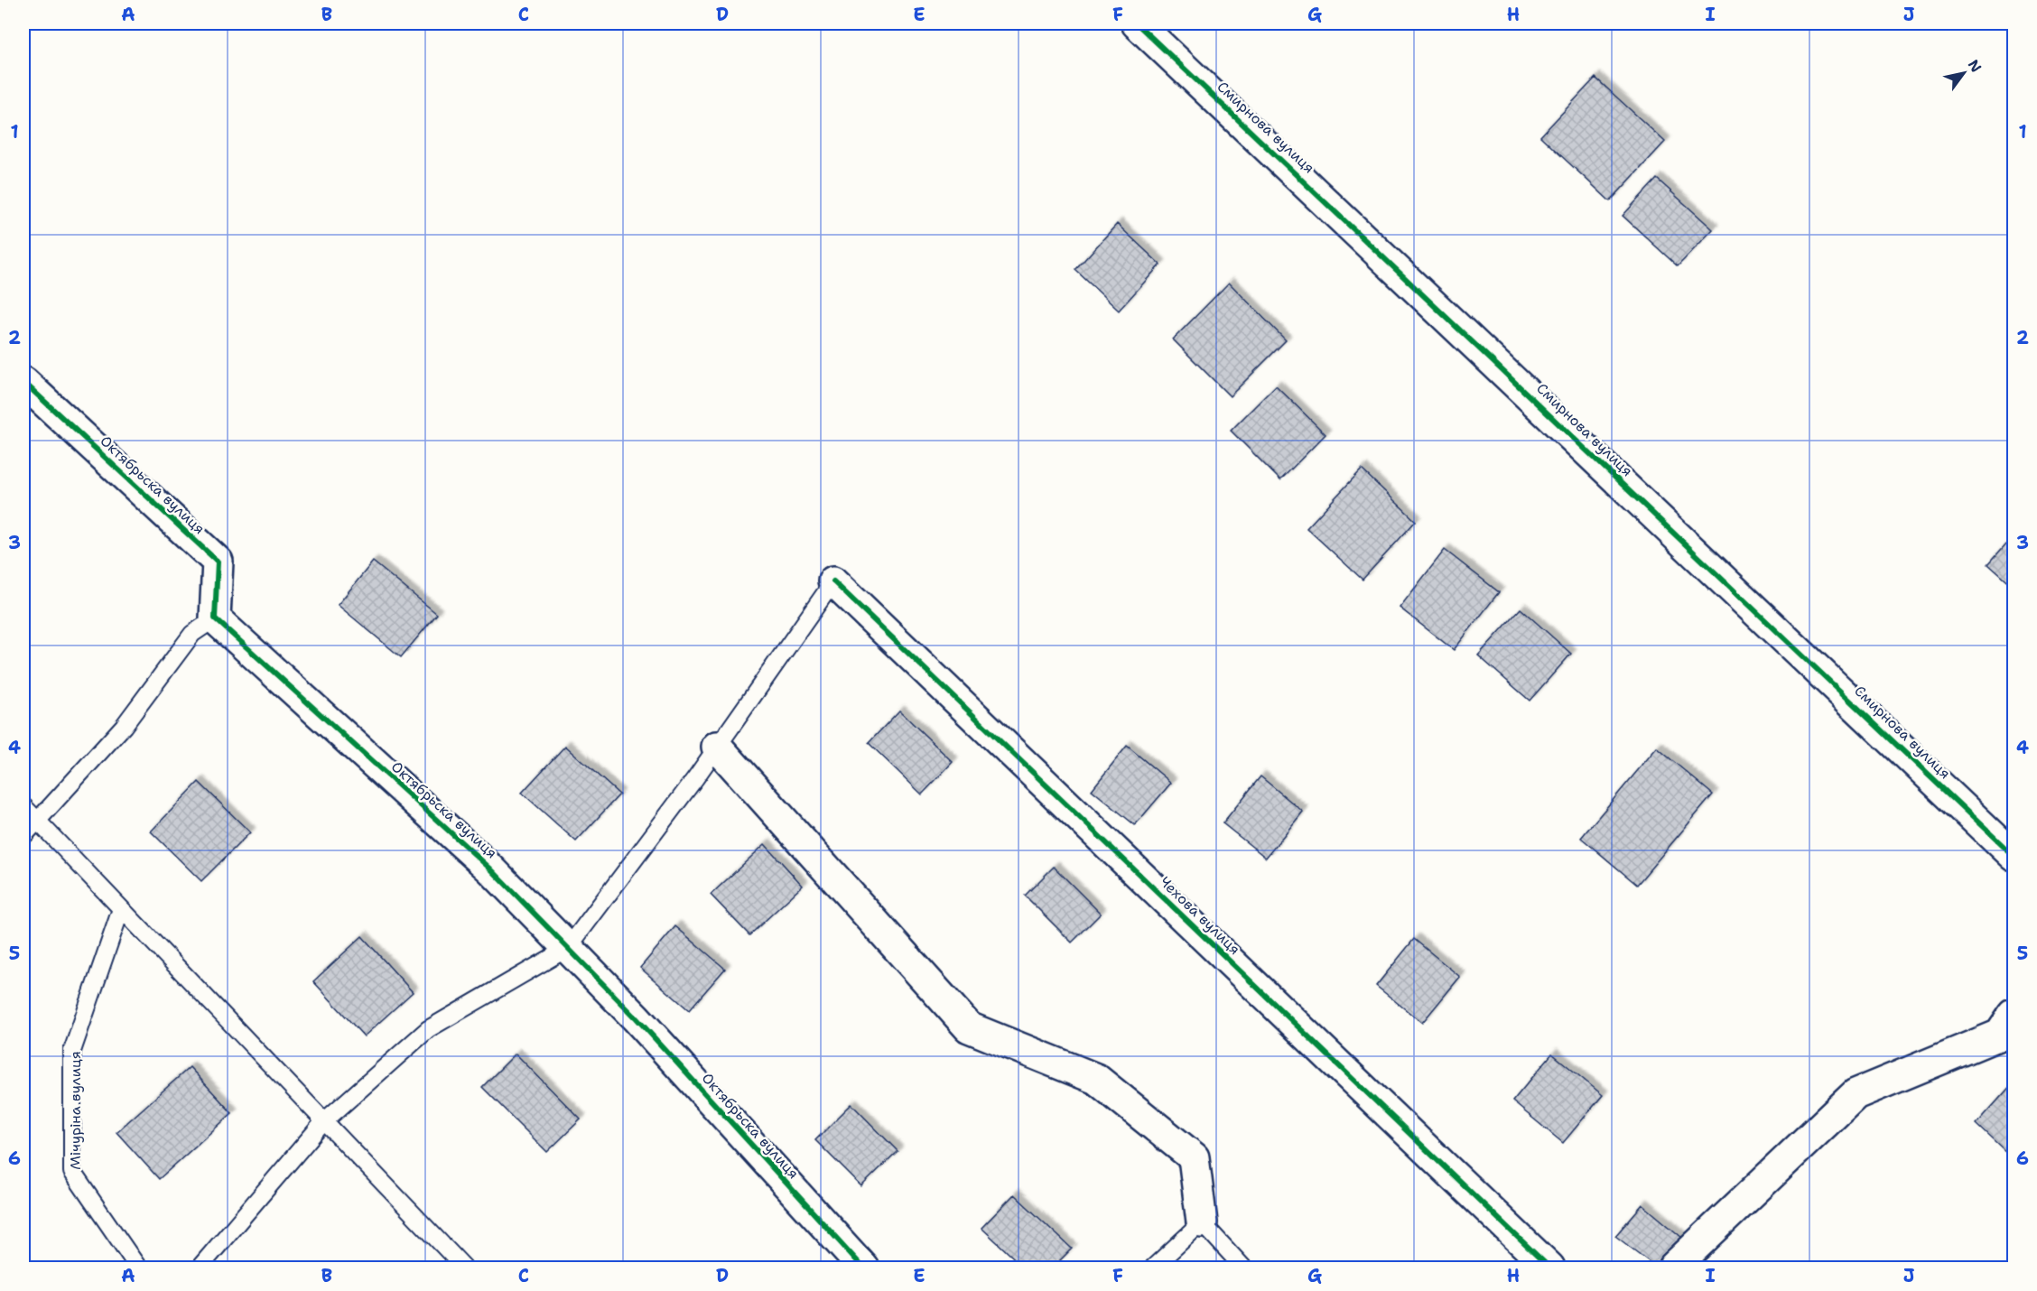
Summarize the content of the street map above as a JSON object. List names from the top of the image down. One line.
{"streets":{"street":["Смирнова вулиця","Октябрьска вулиця","Чехова вулиця"],"lane":["Мічуріна вулиця"]},"north":"top right","grid":{"columns":["A","B","C","D","E","F","G","H","I","J"],"rows":["1","2","3","4","5","6"]}}
